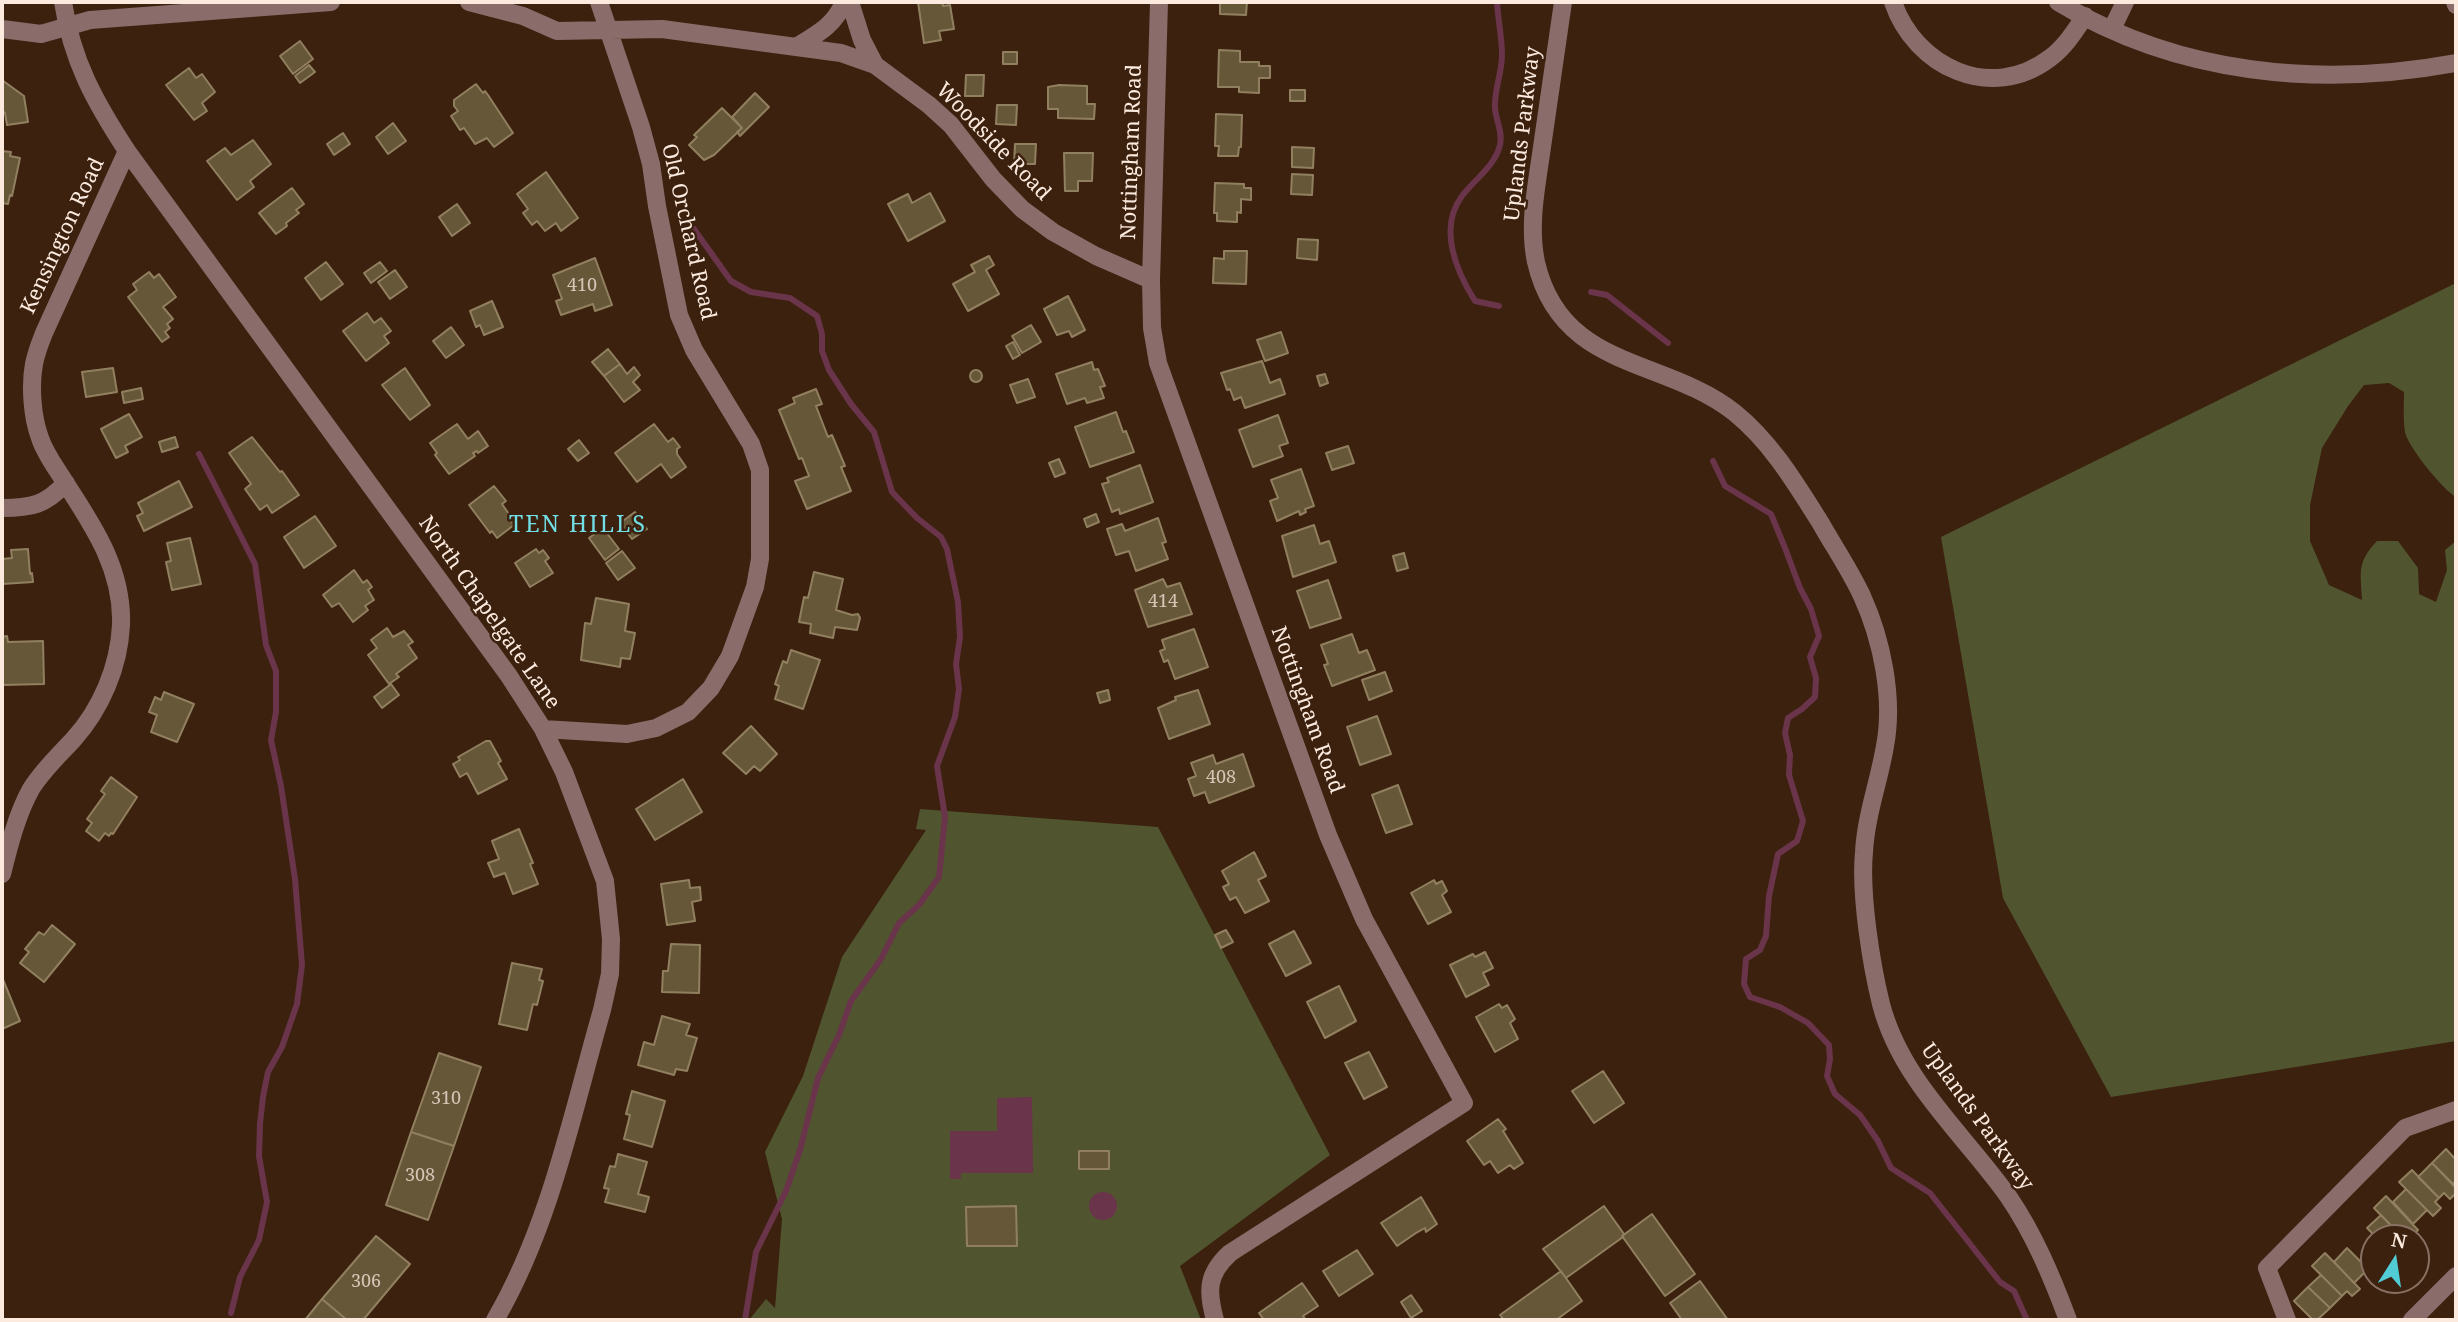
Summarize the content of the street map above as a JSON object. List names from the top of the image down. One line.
{"streets":{"street":["Uplands Parkway","Woodside Road","Nottingham Road","Old Orchard Road","Kensington Road","North Chapelgate Lane"]},"crossings":[["Woodside Road","Nottingham Road"],["Woodside Road","Old Orchard Road"],["Old Orchard Road","North Chapelgate Lane"],["Kensington Road","North Chapelgate Lane"]],"districts":["TEN HILLS"],"house_numbers":["410","414","408","310","308","306"],"north":"top"}
